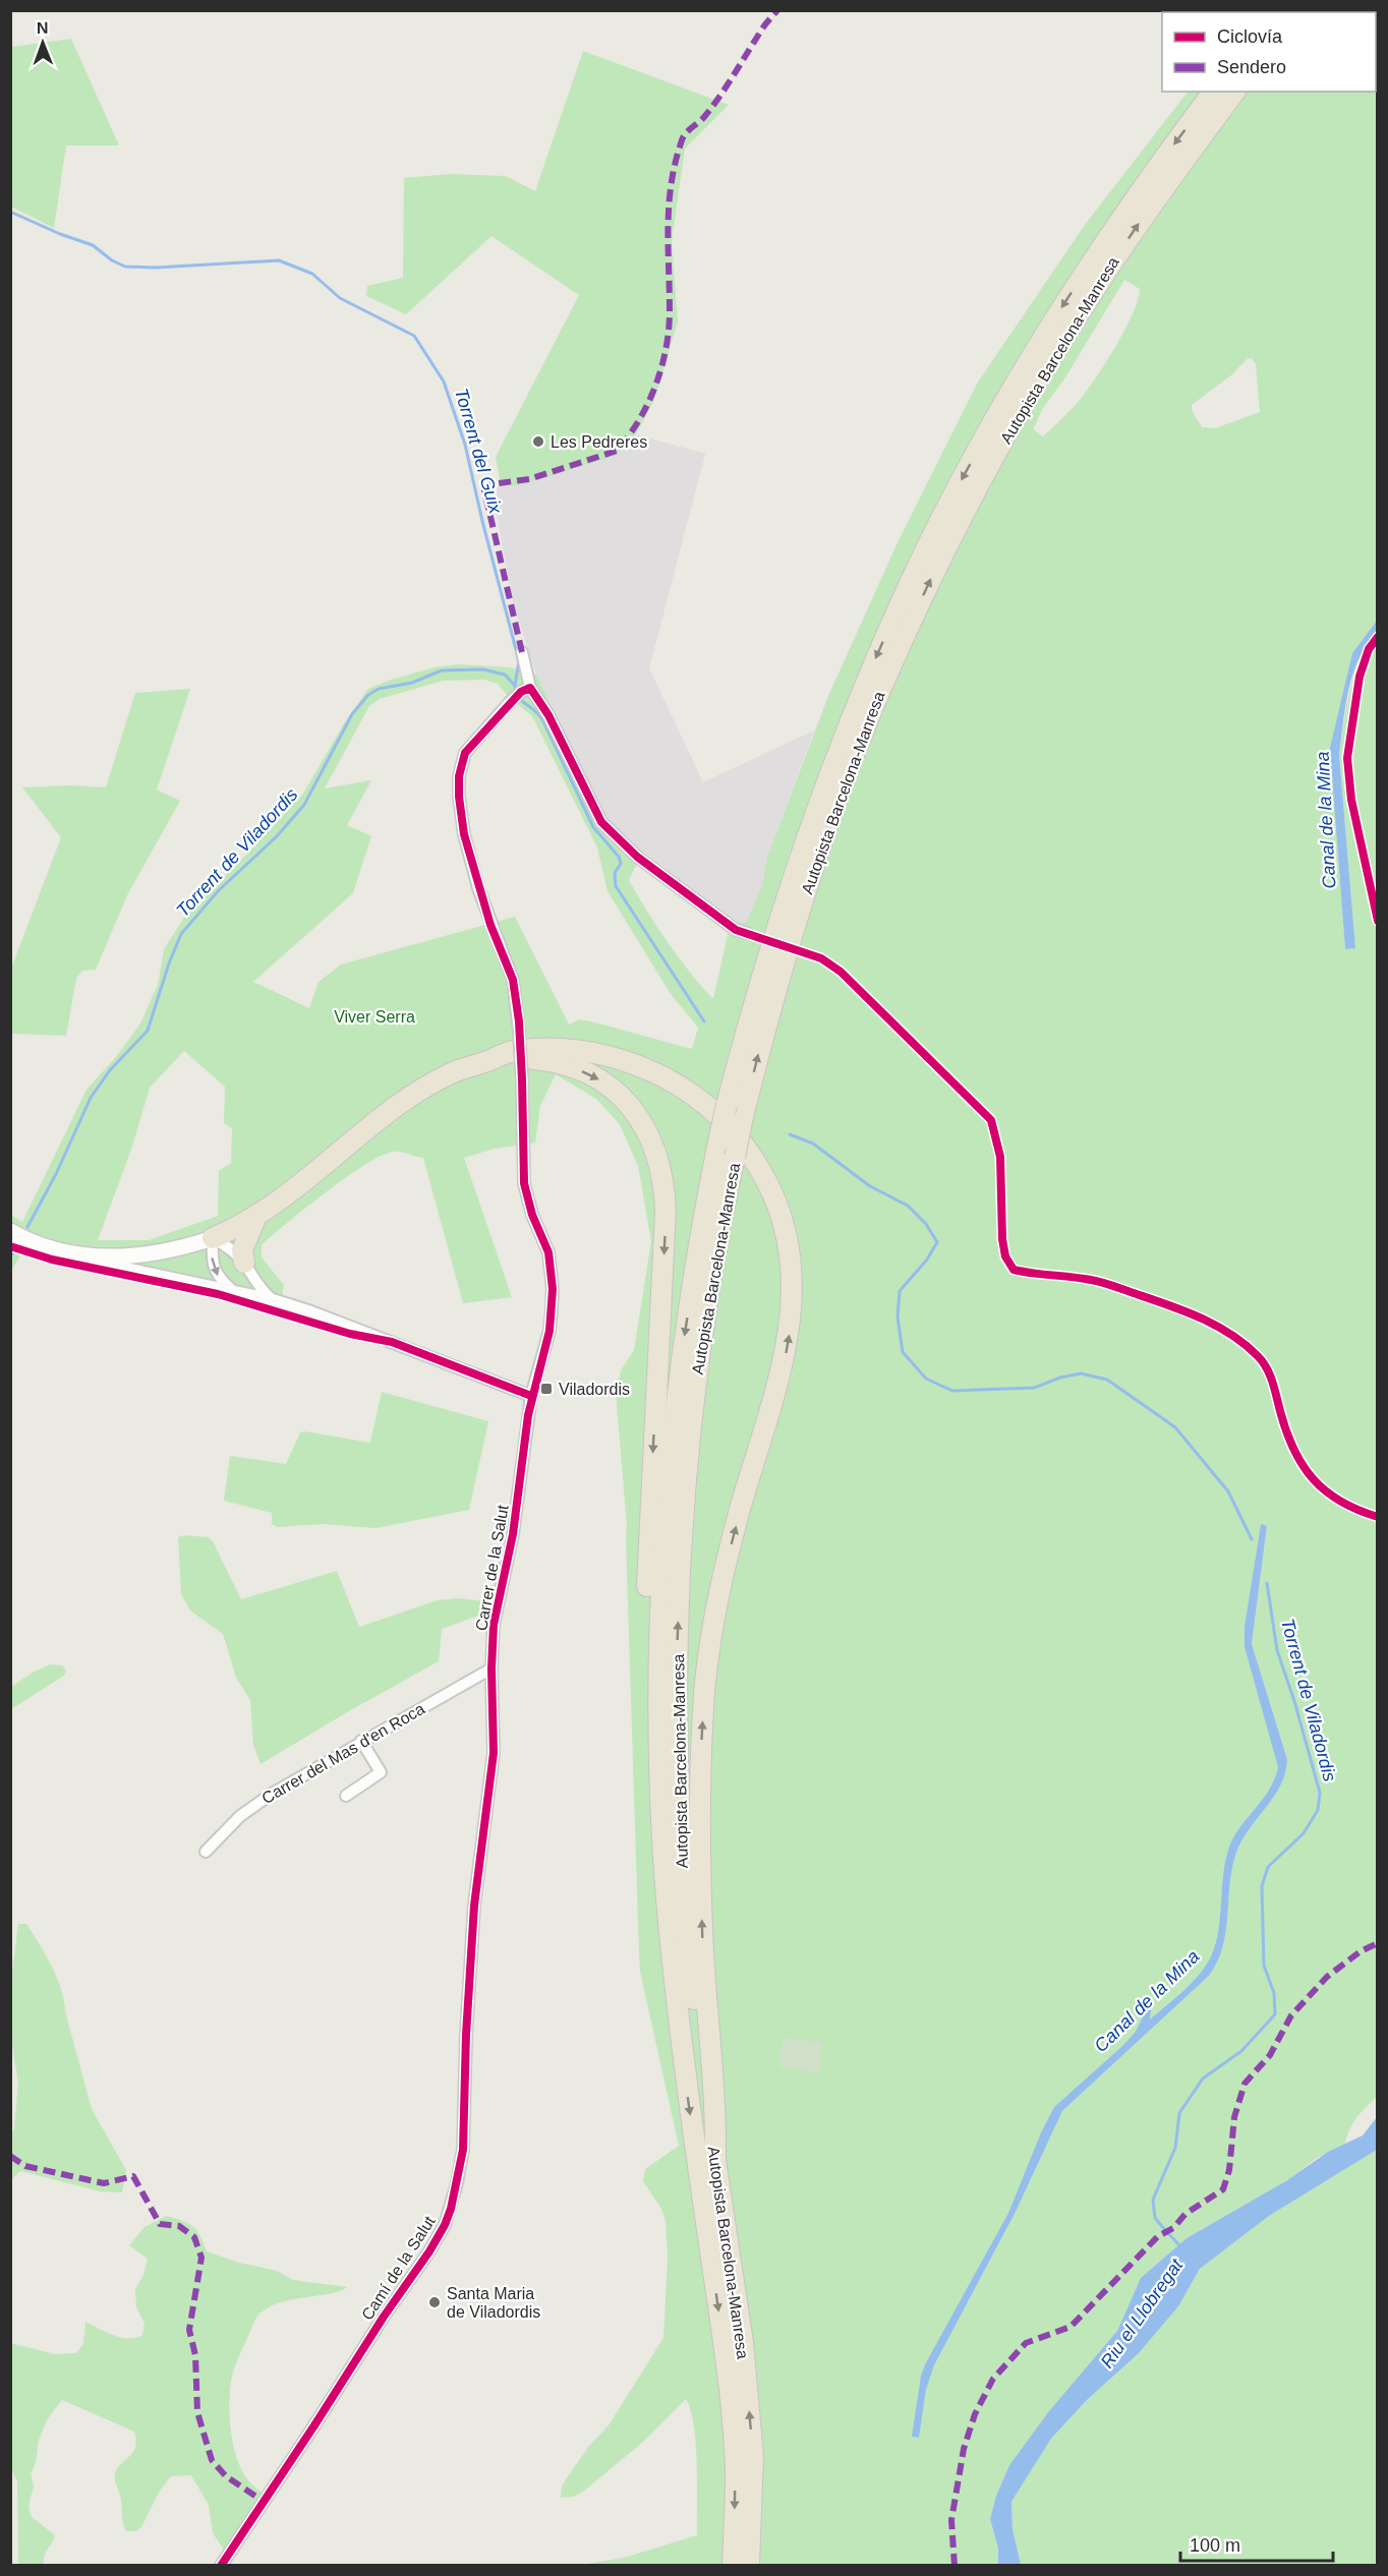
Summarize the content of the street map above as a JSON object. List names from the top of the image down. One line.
{"streets":{"highway":["Autopista Barcelona-Manresa"],"street":["Carrer de la Salut","Carrer del Mas d'en Roca","Camí de la Salut"]},"crossings":[["Carrer de la Salut","Carrer del Mas d'en Roca"],["Carrer de la Salut","Camí de la Salut"]],"water":["Torrent del Guix","Canal de la Mina","Torrent de Viladordis","Riu el Llobregat"],"parks":["Viver Serra"],"places":{"other":["Les Pedreres","Santa Maria de Viladordis"],"transit":["Viladordis"]},"legend":["Ciclovía","Sendero"],"scale_bar":"100 m","north":"top"}
